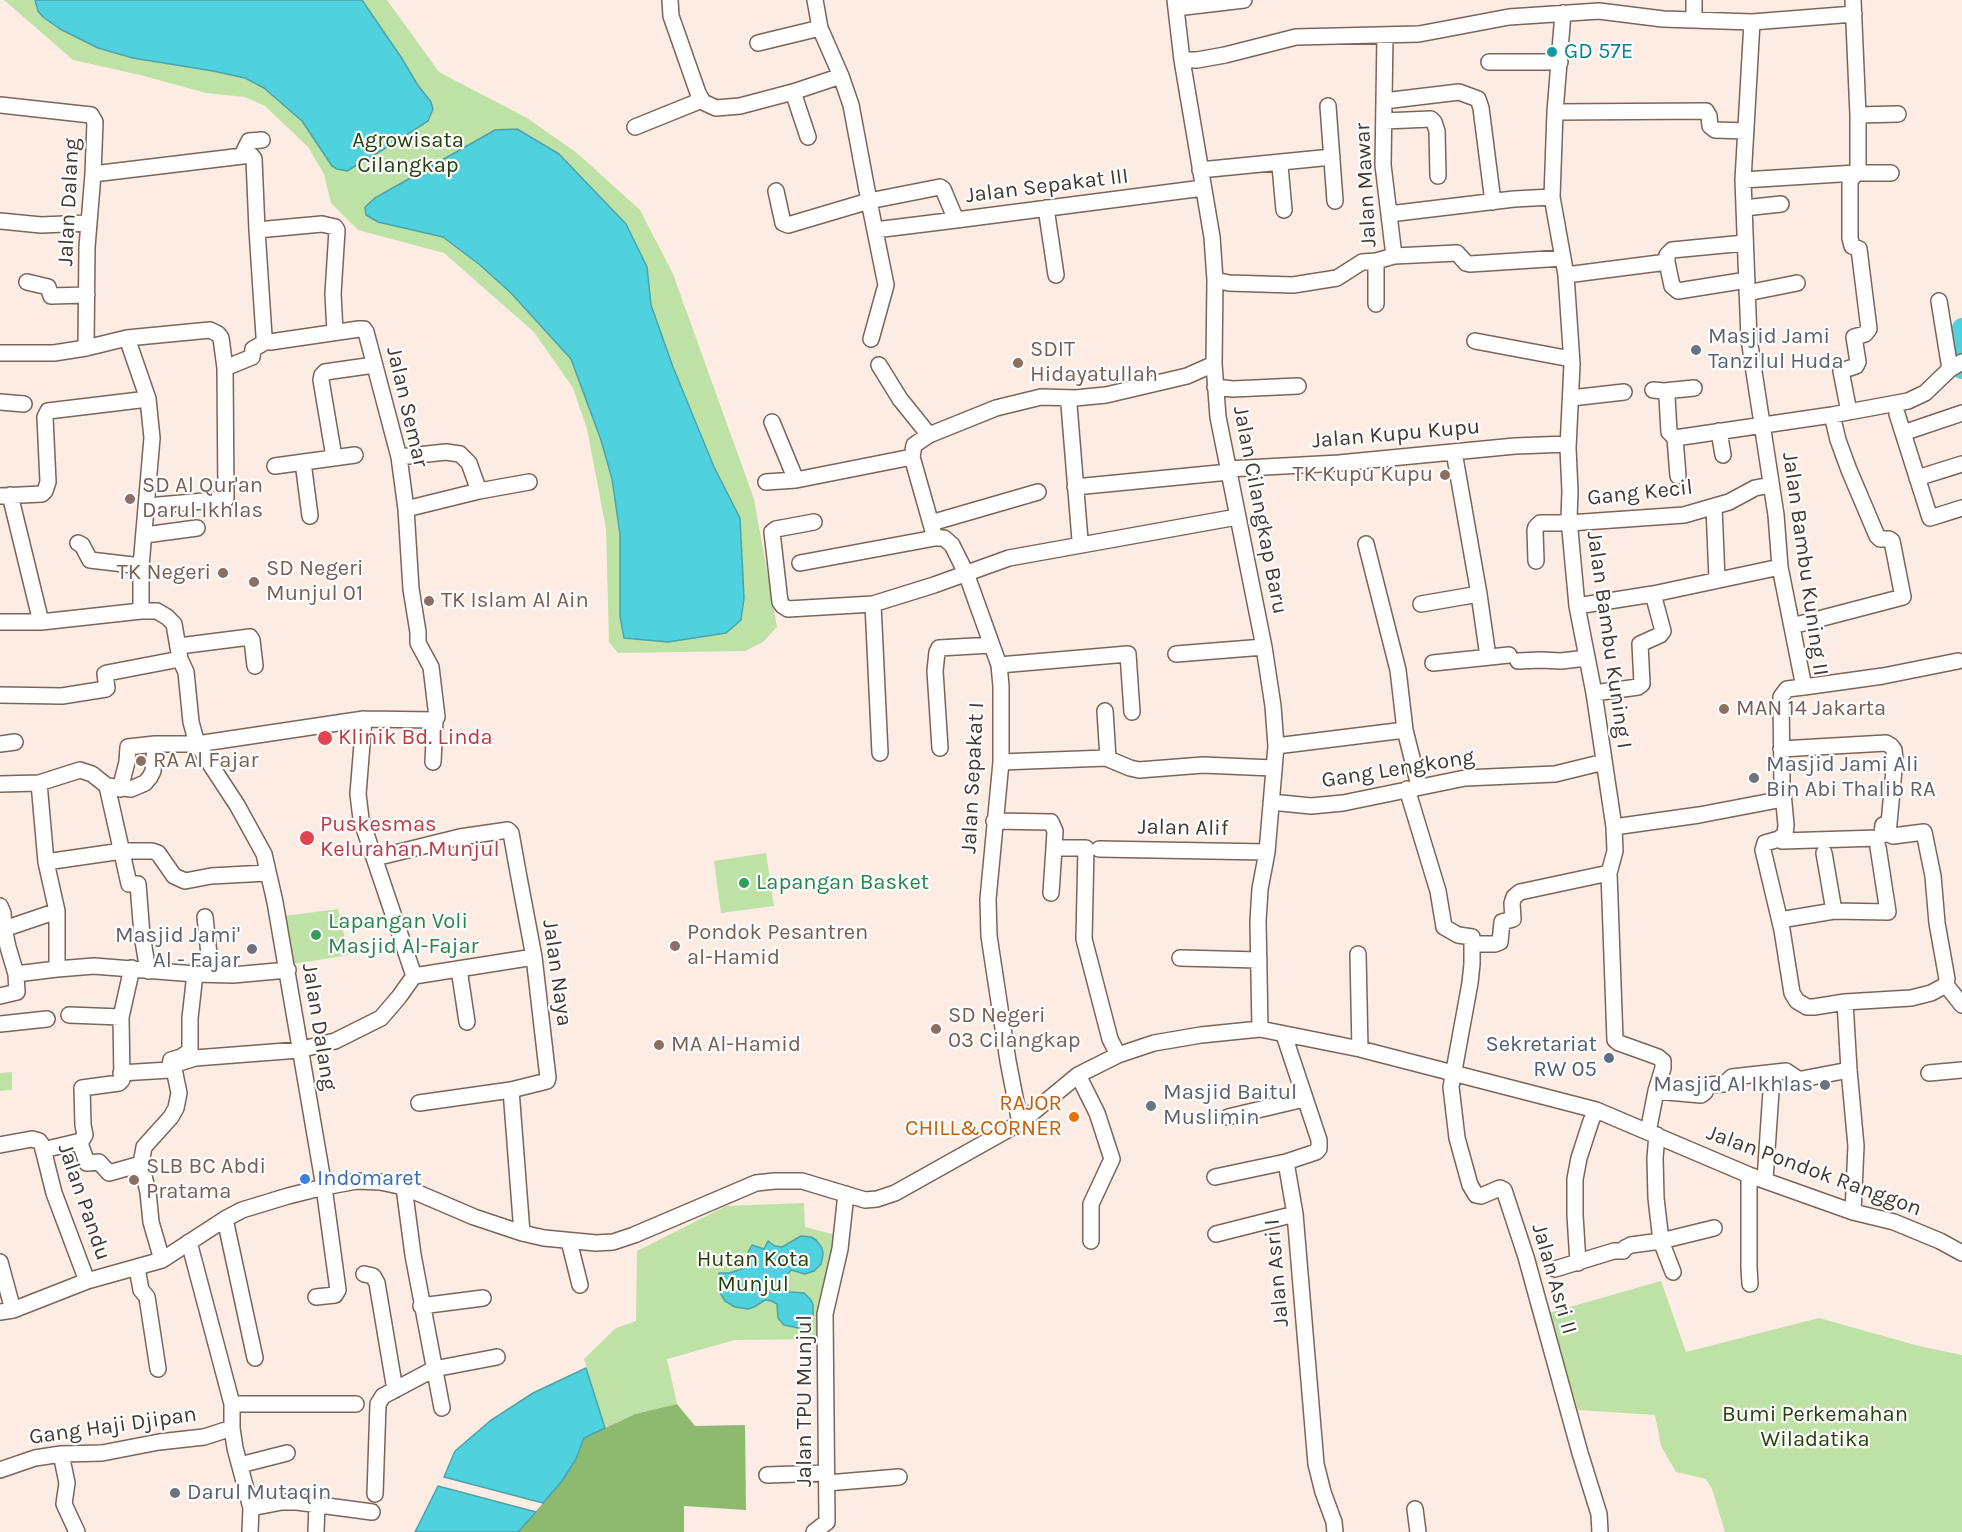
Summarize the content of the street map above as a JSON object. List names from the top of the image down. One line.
{"streets":{"street":["Jalan Mawar","Jalan Sepakat III","Jalan Dalang","Jalan Semar","Jalan Kupu Kupu","Gang Kecil","Jalan Cilangkap Baru","Jalan Bambu Kuning II","Jalan Bambu Kuning I","Gang Lengkong","Jalan Sepakat I","Jalan Alif","Jalan Naya","Jalan Pondok Ranggon","Jalan Pandu","Jalan Asri I","Jalan Asri II","Jalan TPU Munjul","Gang Haji Djipan"]},"crossings":[["Jalan Mawar","Jalan Cilangkap Baru"],["Jalan Sepakat III","Jalan Cilangkap Baru"],["Jalan Dalang","Jalan Pondok Ranggon"],["Jalan Kupu Kupu","Jalan Cilangkap Baru"],["Jalan Kupu Kupu","Jalan Bambu Kuning I"],["Gang Kecil","Jalan Bambu Kuning II"],["Gang Kecil","Jalan Bambu Kuning I"],["Jalan Cilangkap Baru","Gang Lengkong"],["Jalan Cilangkap Baru","Jalan Alif"],["Jalan Cilangkap Baru","Jalan Pondok Ranggon"],["Jalan Bambu Kuning I","Gang Lengkong"],["Jalan Bambu Kuning I","Jalan Pondok Ranggon"],["Jalan Sepakat I","Jalan Pondok Ranggon"],["Jalan Pondok Ranggon","Jalan Pandu"],["Jalan Pondok Ranggon","Jalan Asri II"],["Jalan Pondok Ranggon","Jalan TPU Munjul"]],"parks":["Agrowisata Cilangkap","Hutan Kota Munjul","Bumi Perkemahan Wiladatika"],"places":["GD 57E","Masjid Jami Tanzilul Huda","SDIT Hidayatullah","TK Kupu Kupu","SD Al Qur'an Darul Ikhlas","TK Negeri","SD Negeri Munjul 01","TK Islam Al Ain","MAN 14 Jakarta","Klinik Bd. Linda","RA Al Fajar","Masjid Jami Ali Bin Abi Thalib RA","Puskesmas Kelurahan Munjul","Lapangan Basket","Lapangan Voli Masjid Al-Fajar","Pondok Pesantren al-Hamid","Masjid Jami' Al - Fajar","SD Negeri 03 Cilangkap","MA Al-Hamid","Sekretariat RW 05","Masjid Al Ikhlas","Masjid Baitul Muslimin","RAJOR CHILL&CORNER","Indomaret","SLB BC Abdi Pratama","Darul Mutaqin"]}
